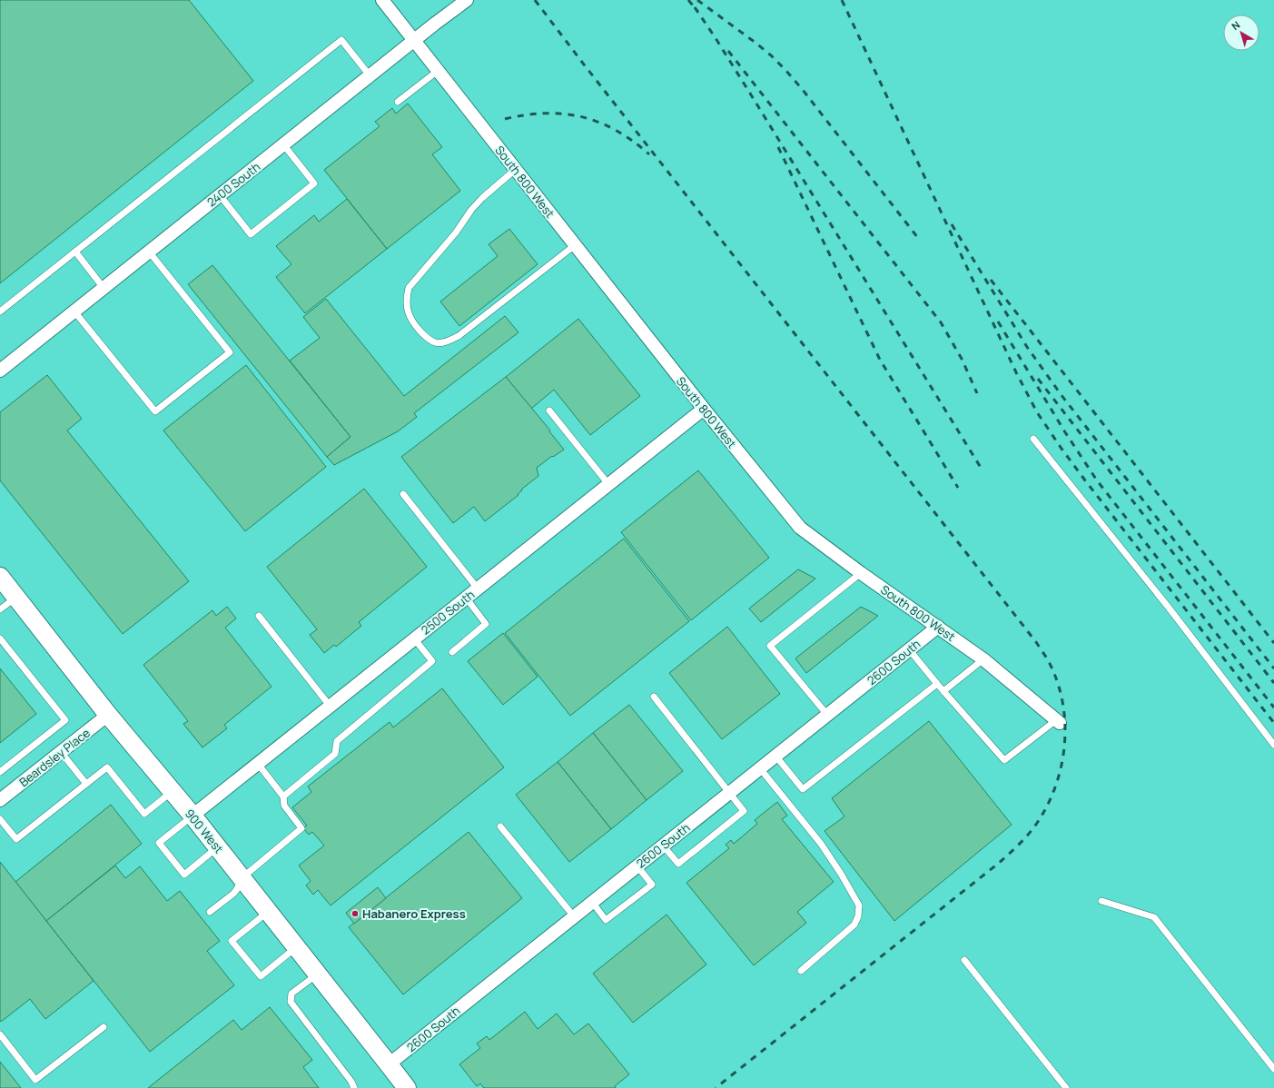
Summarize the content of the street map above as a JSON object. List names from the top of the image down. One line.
{"streets":{"main road":["900 West"],"street":["South 800 West","2400 South","2500 South","2600 South","Beardsley Place"]},"crossings":[["South 800 West","2400 South"],["South 800 West","2500 South"],["South 800 West","2600 South"],["2500 South","900 West"],["2600 South","900 West"],["Beardsley Place","900 West"]],"places":["Habanero Express"],"north":"top left"}
